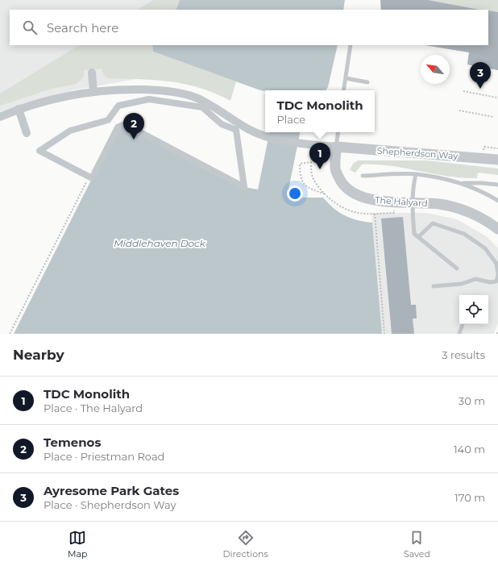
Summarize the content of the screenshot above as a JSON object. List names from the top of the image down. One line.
{"streets":{"street":["Shepherdson Way","The Halyard"]},"crossings":[["Shepherdson Way","The Halyard"]],"water":["Middlehaven Dock"],"north":"top left","page":{"search":"Search here","pins":["3","2","1"],"popup":["TDC Monolith","Place"],"heading":["Nearby","3 results"],"list":[{"mark":"1","name":"TDC Monolith","note":"Place · The Halyard","value":"30 m"},{"mark":"2","name":"Temenos","note":"Place · Priestman Road","value":"140 m"},{"mark":"3","name":"Ayresome Park Gates","note":"Place · Shepherdson Way","value":"170 m"}],"nav":["Map","Directions","Saved"]}}
